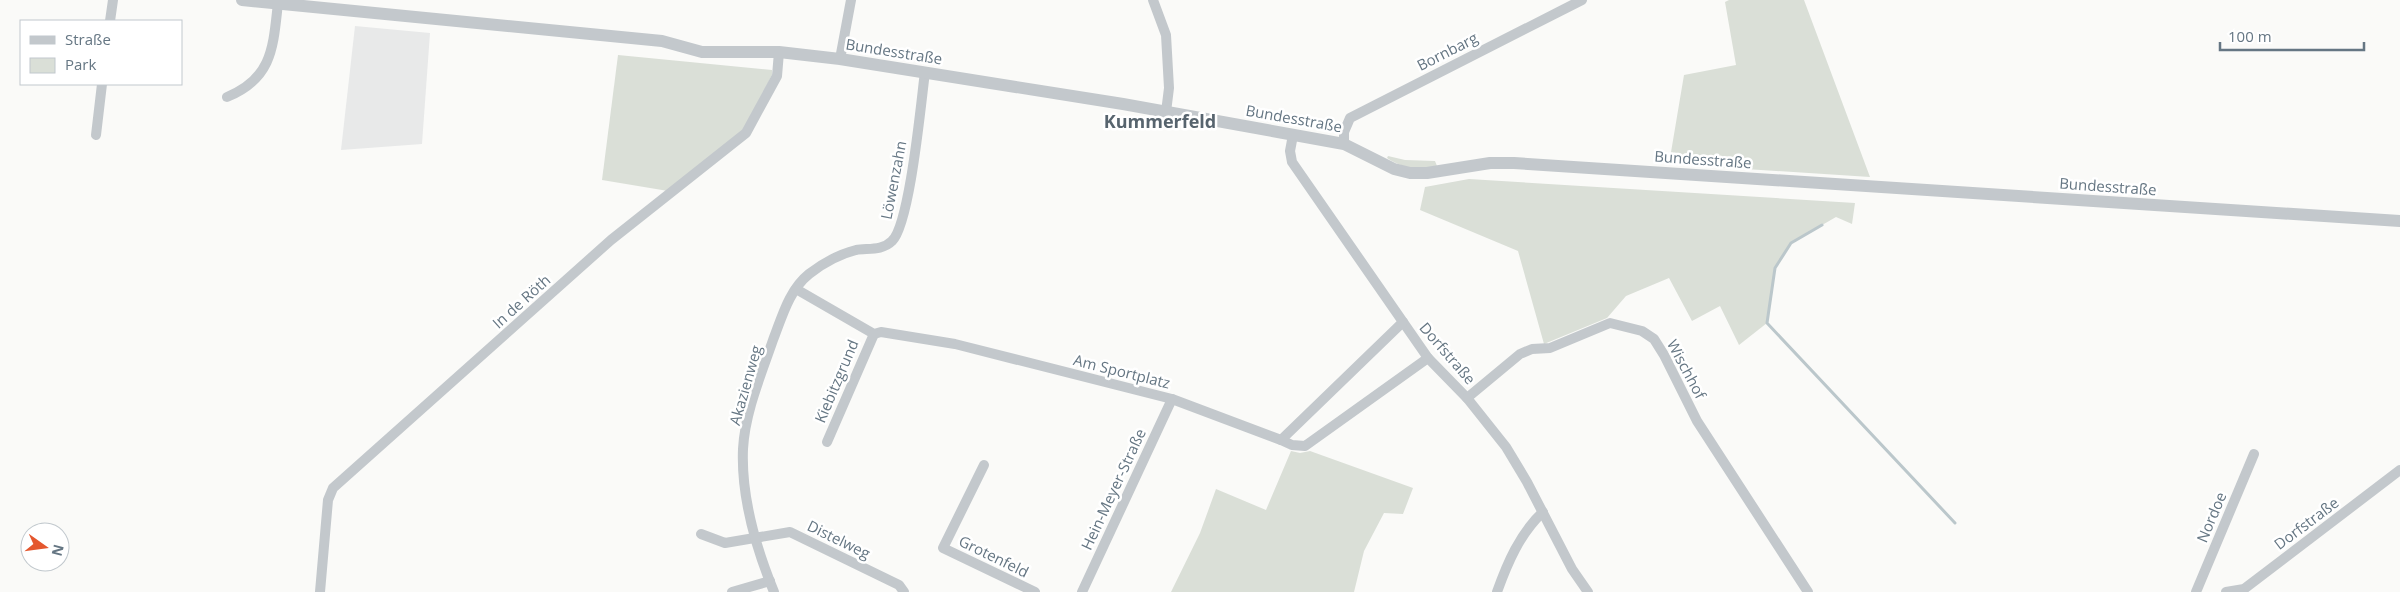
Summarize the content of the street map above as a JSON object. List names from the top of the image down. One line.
{"streets":{"street":["Bundesstraße","Bornbarg","Löwenzahn","In de Röth","Dorfstraße","Wischhof","Am Sportplatz","Kiebitzgrund","Akazienweg","Hein-Meyer-Straße","Nordoe","Distelweg","Grotenfeld"]},"crossings":[["Bundesstraße","Bornbarg"],["Bundesstraße","Löwenzahn"],["Bundesstraße","In de Röth"],["Bundesstraße","Dorfstraße"],["Löwenzahn","Am Sportplatz"],["Löwenzahn","Akazienweg"],["Dorfstraße","Wischhof"],["Dorfstraße","Am Sportplatz"],["Am Sportplatz","Kiebitzgrund"],["Am Sportplatz","Akazienweg"],["Am Sportplatz","Hein-Meyer-Straße"],["Akazienweg","Distelweg"]],"districts":["Kummerfeld"],"legend":["Straße","Park"],"scale_bar":"100 m","north":"right"}
